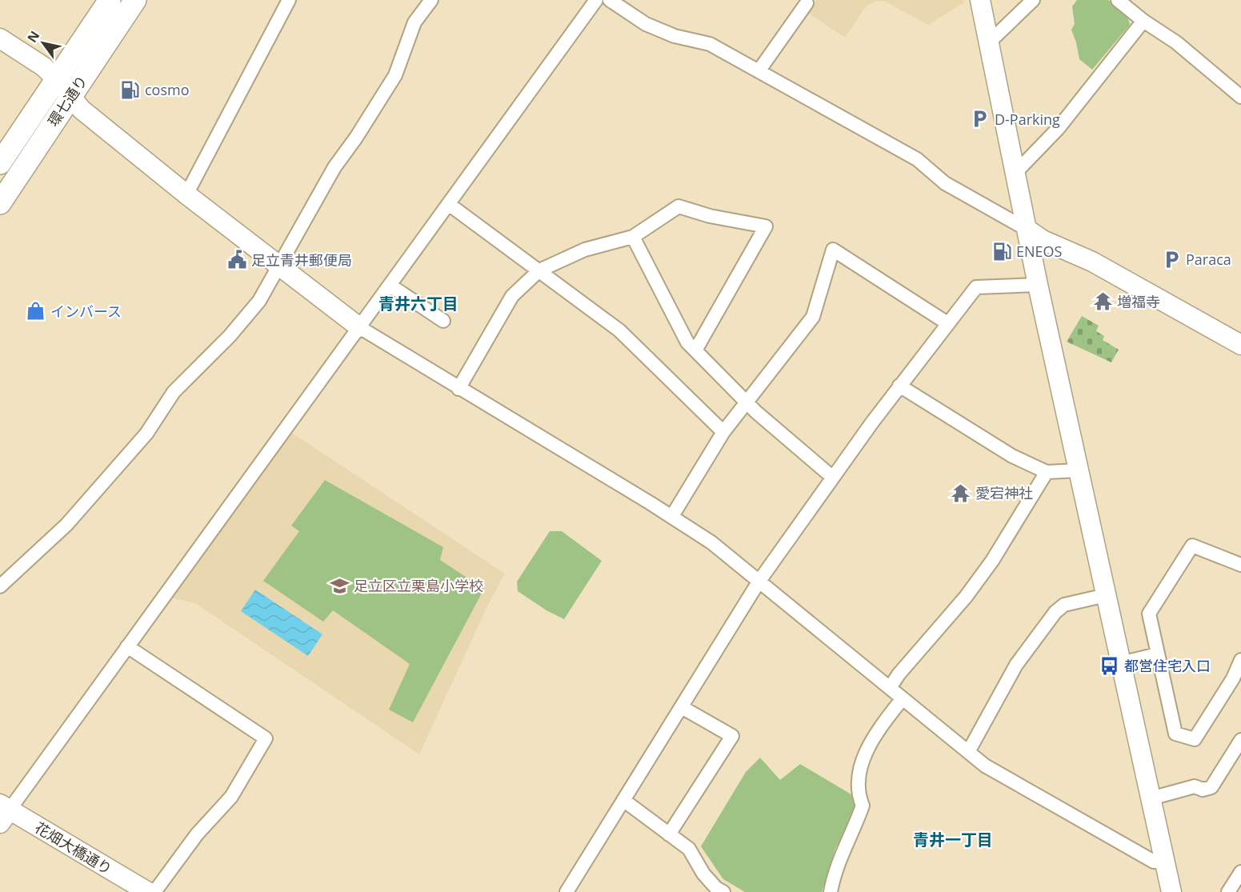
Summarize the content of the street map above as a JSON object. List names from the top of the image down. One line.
{"streets":{"main road":["環七通り"],"street":["花畑大橋通り"]},"districts":["青井六丁目","青井一丁目"],"places":{"fuel station":["cosmo","ENEOS"],"parking":["D-Parking","Paraca"],"public building":["足立青井郵便局"],"temple":["増福寺","愛宕神社"],"shop":["インバース"],"school or university":["足立区立栗島小学校"],"bus stop":["都営住宅入口"]},"north":"top left"}
